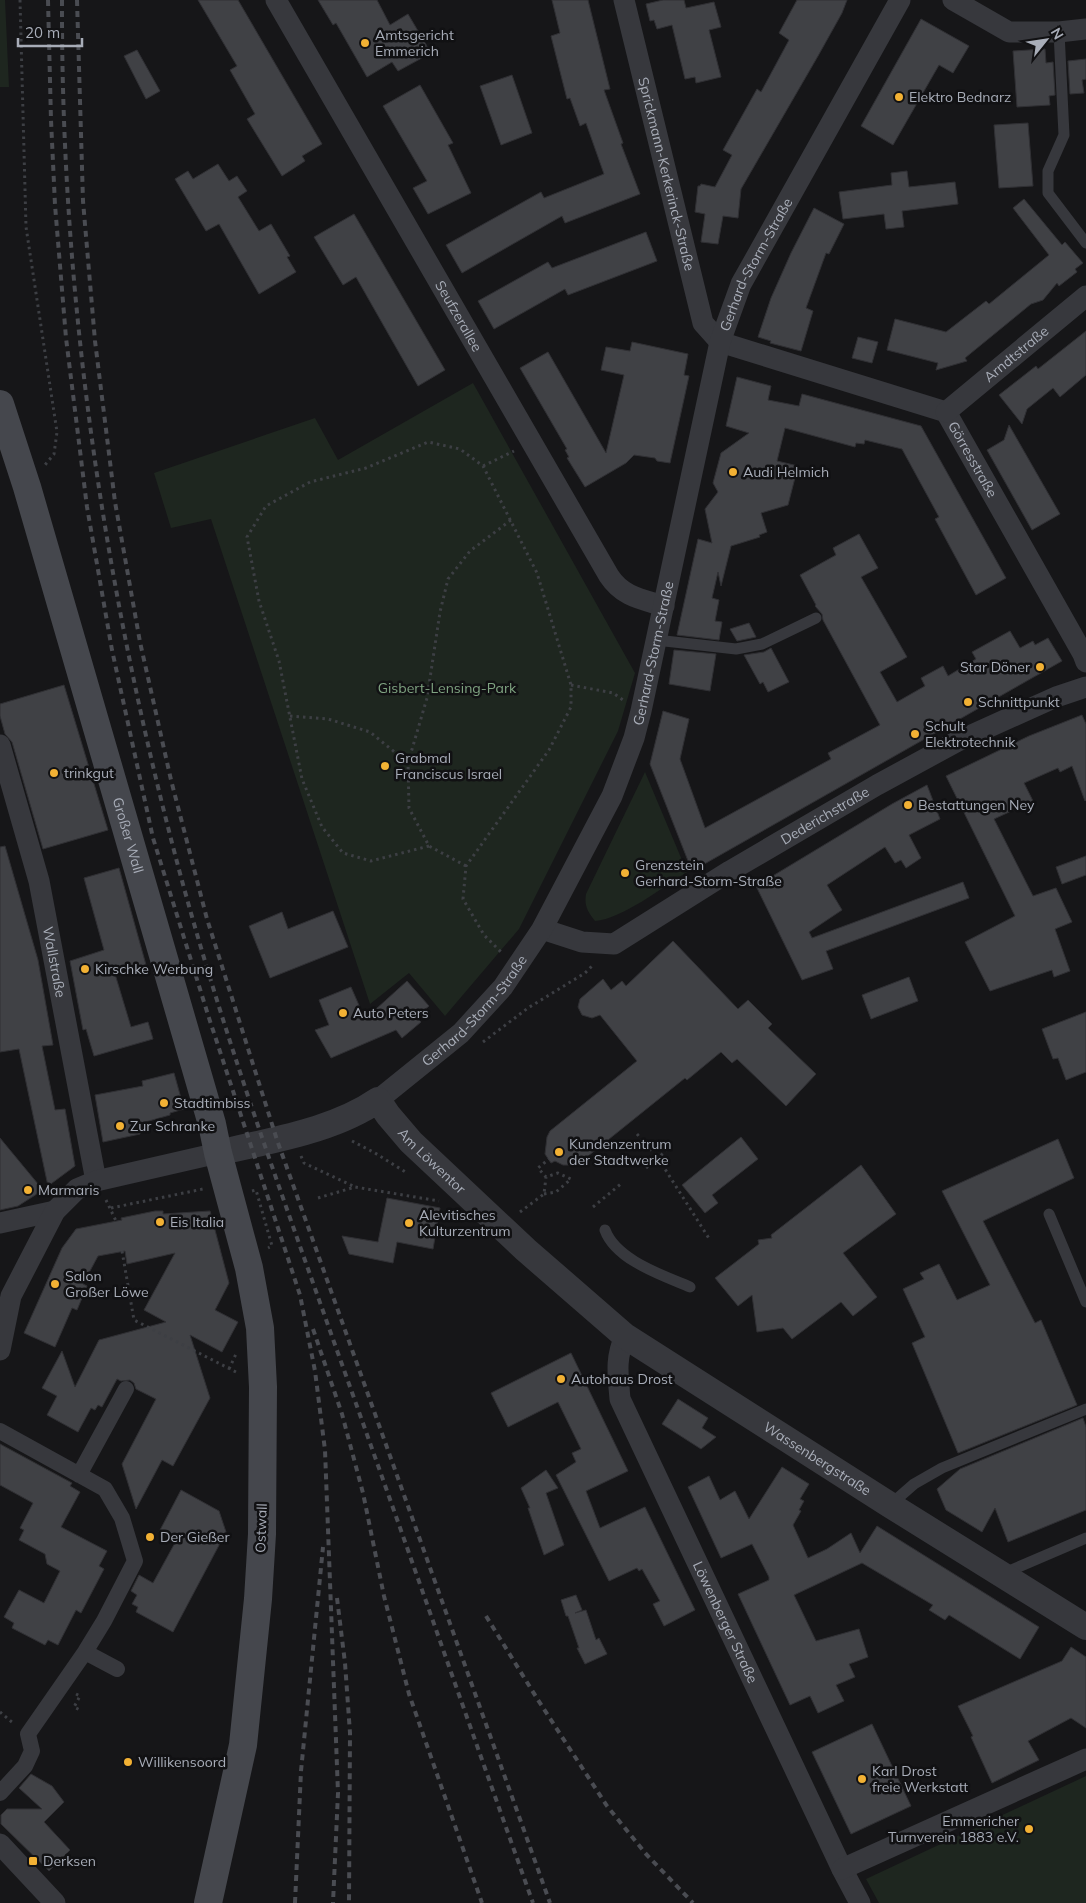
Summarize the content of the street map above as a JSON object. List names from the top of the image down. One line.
{"streets":{"main road":["Großer Wall","Ostwall"],"street":["Sprickmann-Kerkerinck-Straße","Gerhard-Storm-Straße","Seufzerallee","Arndtstraße","Görresstraße","Dederichstraße","Wallstraße","Am Löwentor","Wassenbergstraße","Löwenberger Straße"]},"crossings":[["Sprickmann-Kerkerinck-Straße","Gerhard-Storm-Straße"],["Sprickmann-Kerkerinck-Straße","Görresstraße"],["Gerhard-Storm-Straße","Seufzerallee"],["Gerhard-Storm-Straße","Görresstraße"],["Gerhard-Storm-Straße","Großer Wall"],["Gerhard-Storm-Straße","Am Löwentor"],["Gerhard-Storm-Straße","Ostwall"],["Arndtstraße","Görresstraße"],["Großer Wall","Ostwall"],["Am Löwentor","Wassenbergstraße"],["Wassenbergstraße","Löwenberger Straße"]],"parks":["Gisbert-Lensing-Park"],"places":{"other":["Amtsgericht Emmerich","Elektro Bednarz","Audi Helmich","Star Döner","Schnittpunkt","Schult Elektrotechnik","Grabmal Franciscus Israel","trinkgut","Bestattungen Ney","Grenzstein Gerhard-Storm-Straße","Kirschke Werbung","Auto Peters","Stadtimbiss","Zur Schranke","Kundenzentrum der Stadtwerke","Marmaris","Eis Italia","Alevitisches Kulturzentrum","Salon Großer Löwe","Autohaus Drost","Der Gießer","Willikensoord","Karl Drost freie Werkstatt","Emmericher Turnverein 1883 e.V."],"transit":["Derksen"]},"scale_bar":"20 m","north":"top right"}
